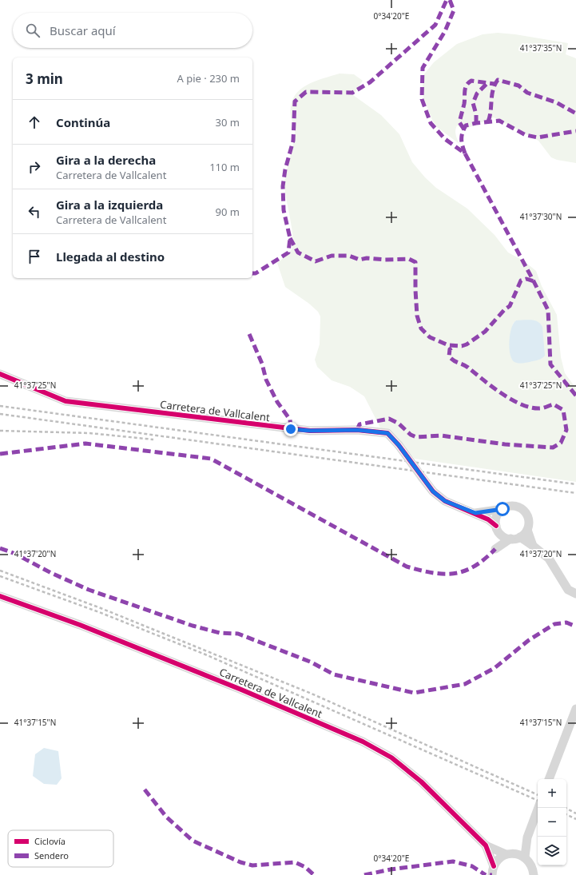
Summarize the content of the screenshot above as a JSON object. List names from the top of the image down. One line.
{"streets":{"street":["Carretera de Vallcalent"]},"legend":["Ciclovía","Sendero"],"page":{"search":"Buscar aquí","heading":["3 min","A pie · 230 m"],"list":[["Continúa","30 m"],["Gira a la derecha","Carretera de Vallcalent","110 m"],["Gira a la izquierda","Carretera de Vallcalent","90 m"],"Llegada al destino"],"map_buttons":["+","−"]},"coordinates":["0°34'20\"E","41°37'35\"N","41°37'30\"N","41°37'25\"N","41°37'20\"N","41°37'15\"N"]}
